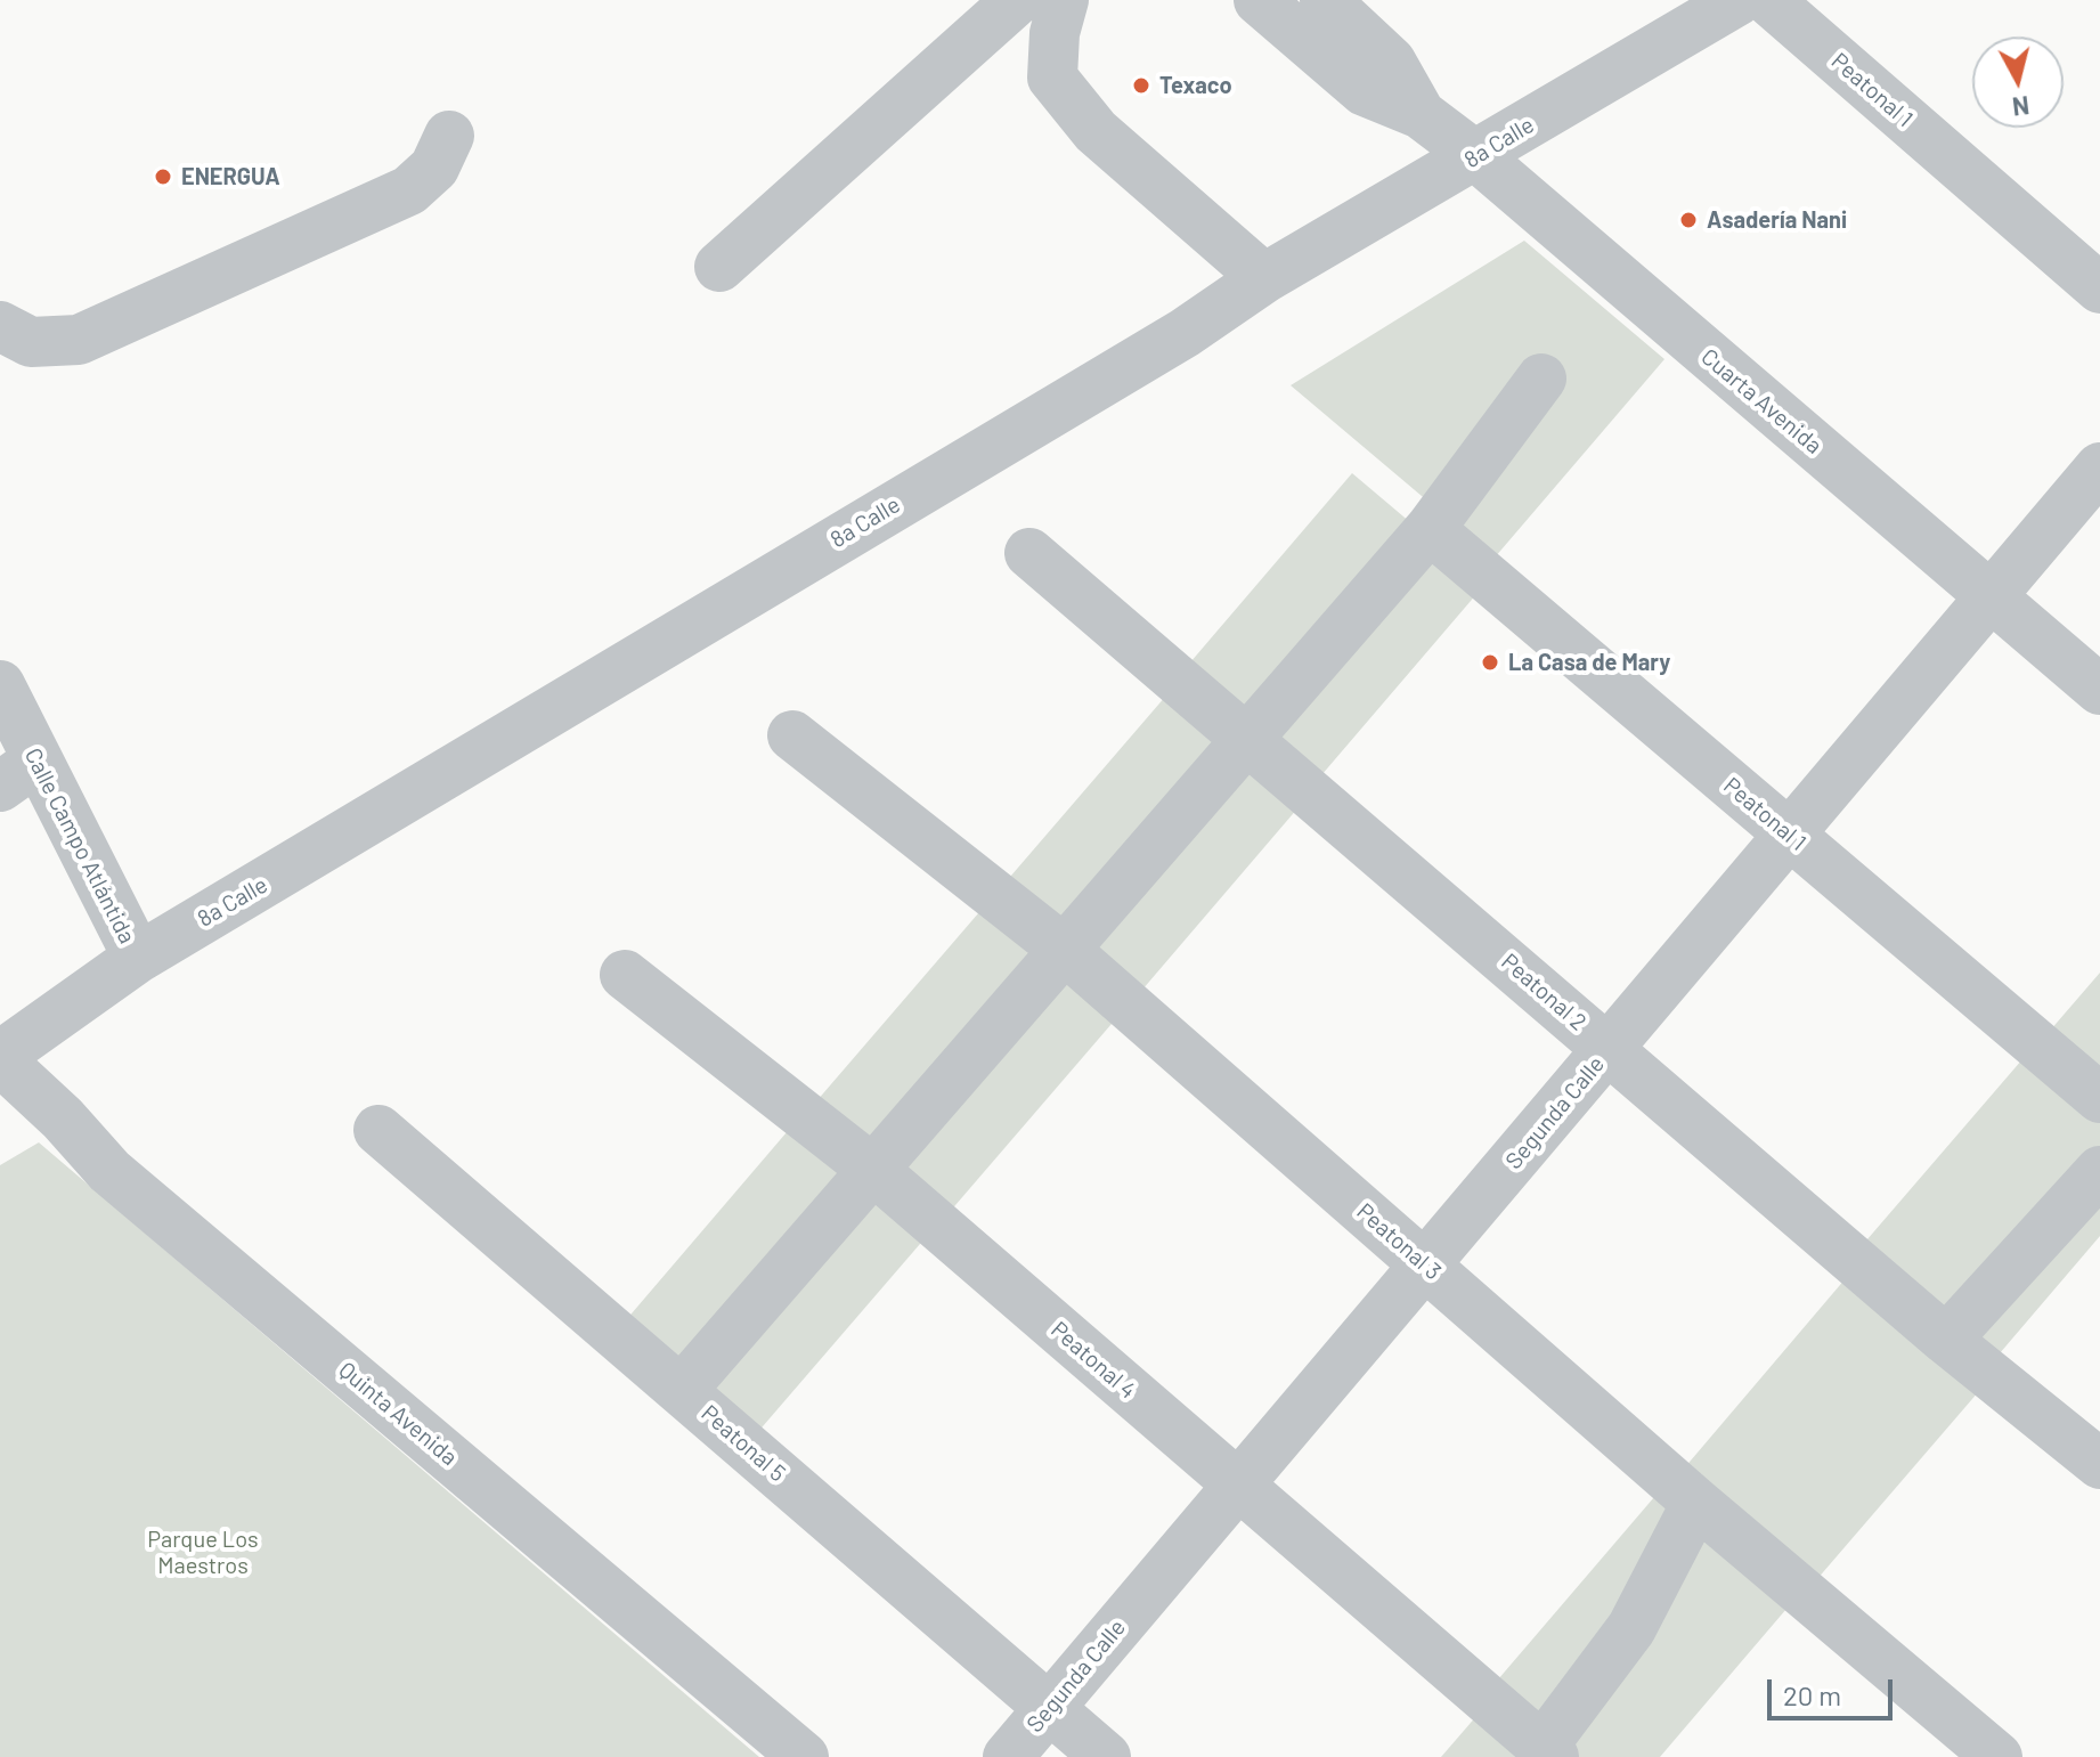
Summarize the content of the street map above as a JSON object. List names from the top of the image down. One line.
{"streets":{"street":["Peatonal 1","8a Calle","Cuarta Avenida","Calle Campo Atlántida","Peatonal 2","Segunda Calle","Peatonal 3","Peatonal 4","Quinta Avenida","Peatonal 5"]},"crossings":[["Peatonal 1","Segunda Calle"],["8a Calle","Cuarta Avenida"],["8a Calle","Calle Campo Atlántida"],["8a Calle","Quinta Avenida"],["Cuarta Avenida","Segunda Calle"],["Peatonal 2","Segunda Calle"],["Segunda Calle","Peatonal 3"],["Segunda Calle","Peatonal 4"],["Segunda Calle","Peatonal 5"]],"parks":["Parque Los Maestros"],"places":["Texaco","ENERGUA","Asadería Nani","La Casa de Mary"],"scale_bar":"20 m","north":"bottom"}
